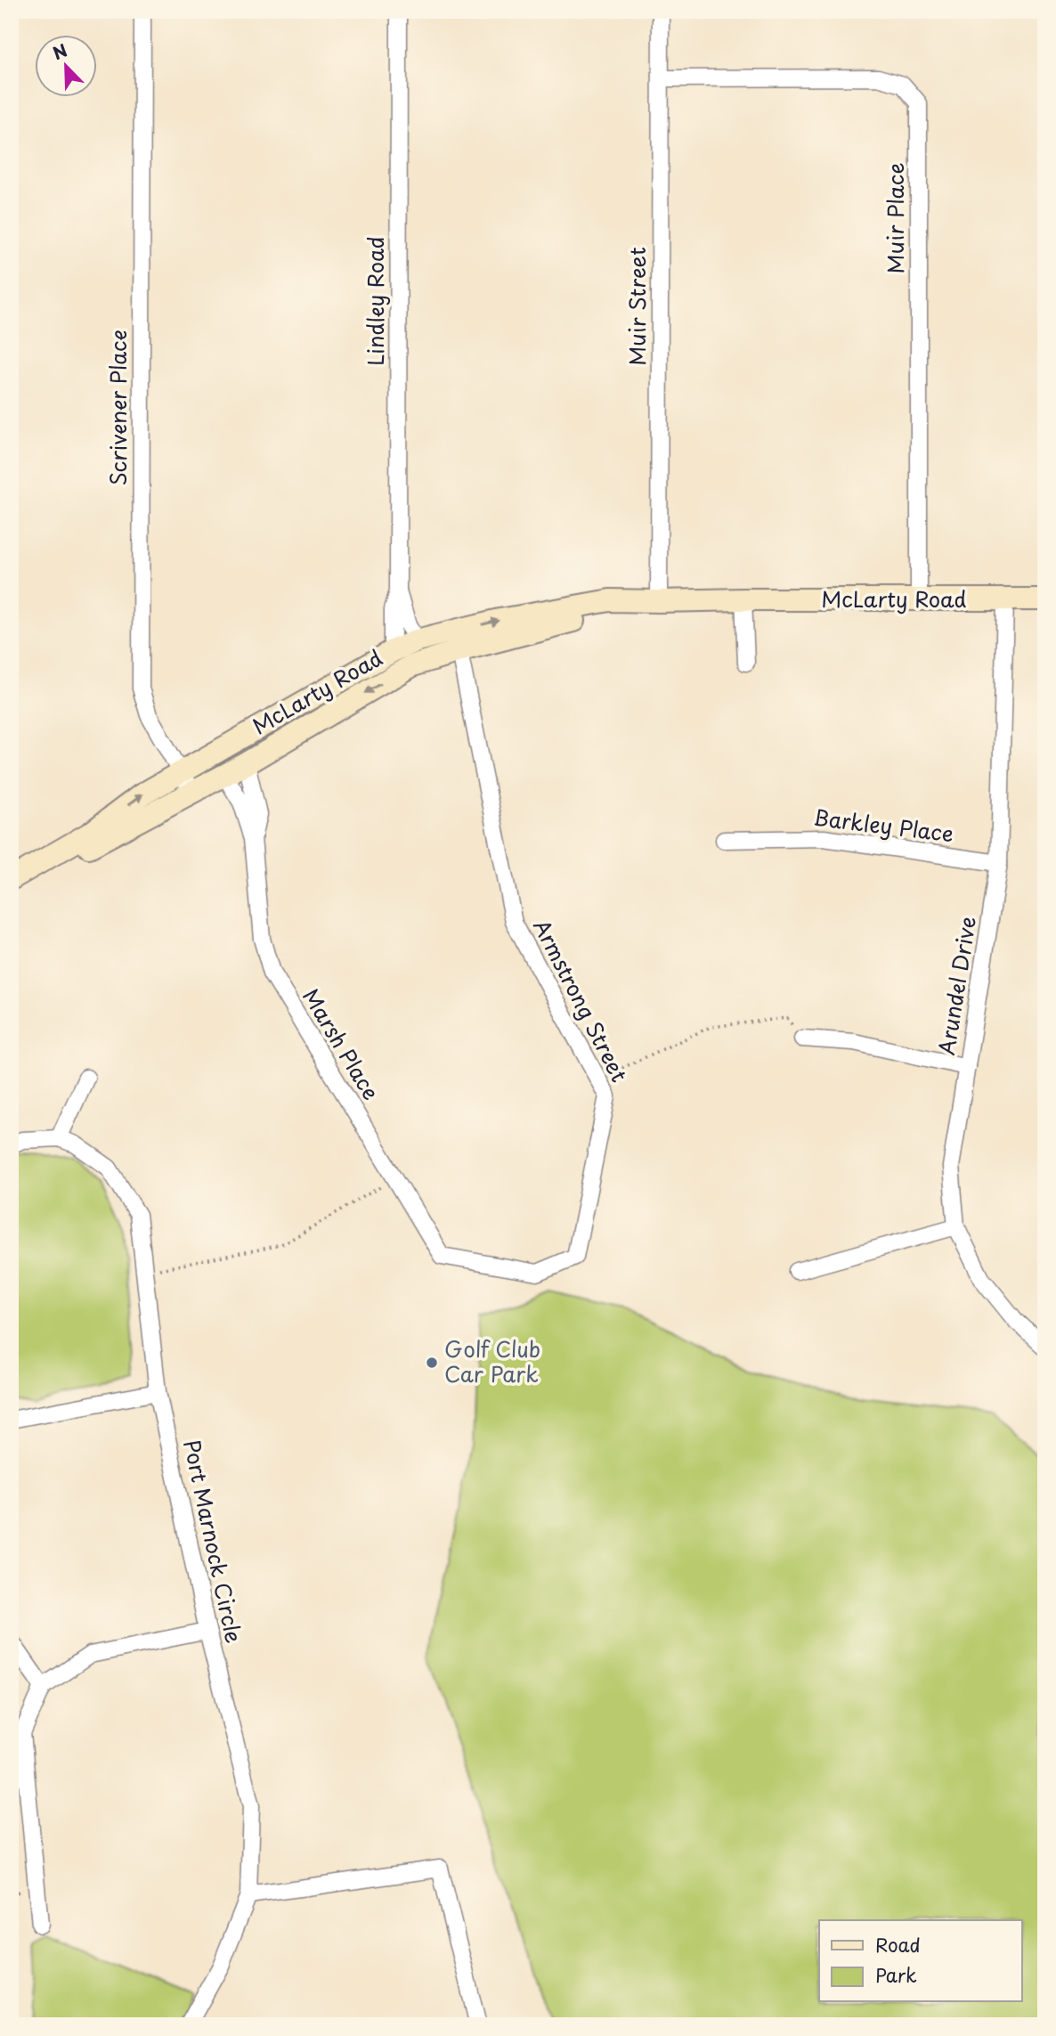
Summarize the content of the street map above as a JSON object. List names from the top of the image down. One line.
{"streets":{"street":["Muir Place","Lindley Road","Muir Street","Scrivener Place","McLarty Road","Barkley Place","Arundel Drive","Armstrong Street","Marsh Place","Port Marnock Circle"]},"crossings":[["Muir Place","Muir Street"],["Muir Place","McLarty Road"],["Lindley Road","McLarty Road"],["Muir Street","McLarty Road"],["Scrivener Place","McLarty Road"],["McLarty Road","Arundel Drive"],["McLarty Road","Armstrong Street"],["McLarty Road","Marsh Place"],["Barkley Place","Arundel Drive"],["Armstrong Street","Marsh Place"]],"places":["Golf Club Car Park"],"legend":["Road","Park"],"north":"top left"}
